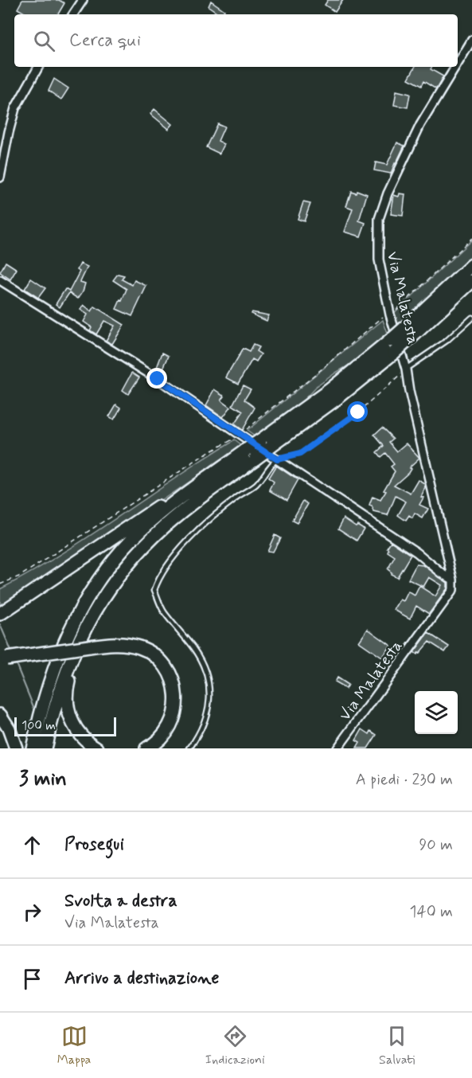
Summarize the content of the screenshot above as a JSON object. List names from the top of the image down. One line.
{"streets":{"street":["Via Malatesta"]},"scale_bar":"100 m","page":{"search":"Cerca qui","scale":"100 m","heading":["3 min","A piedi · 230 m"],"list":[["Prosegui","90 m"],["Svolta a destra","Via Malatesta","140 m"],"Arrivo a destinazione"],"nav":["Mappa","Indicazioni","Salvati"]}}
